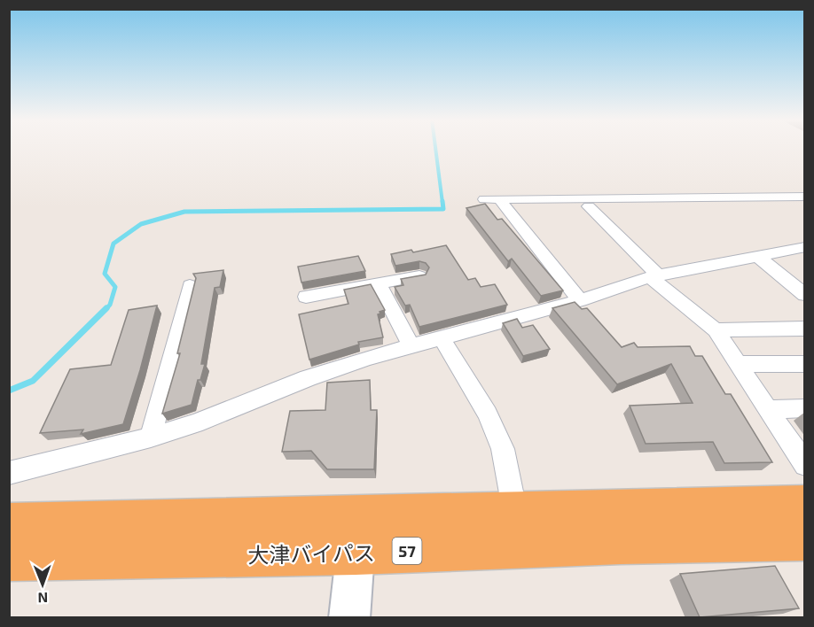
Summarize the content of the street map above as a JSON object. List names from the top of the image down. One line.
{"streets":{"highway":["57","大津バイパス"]},"north":"bottom"}
